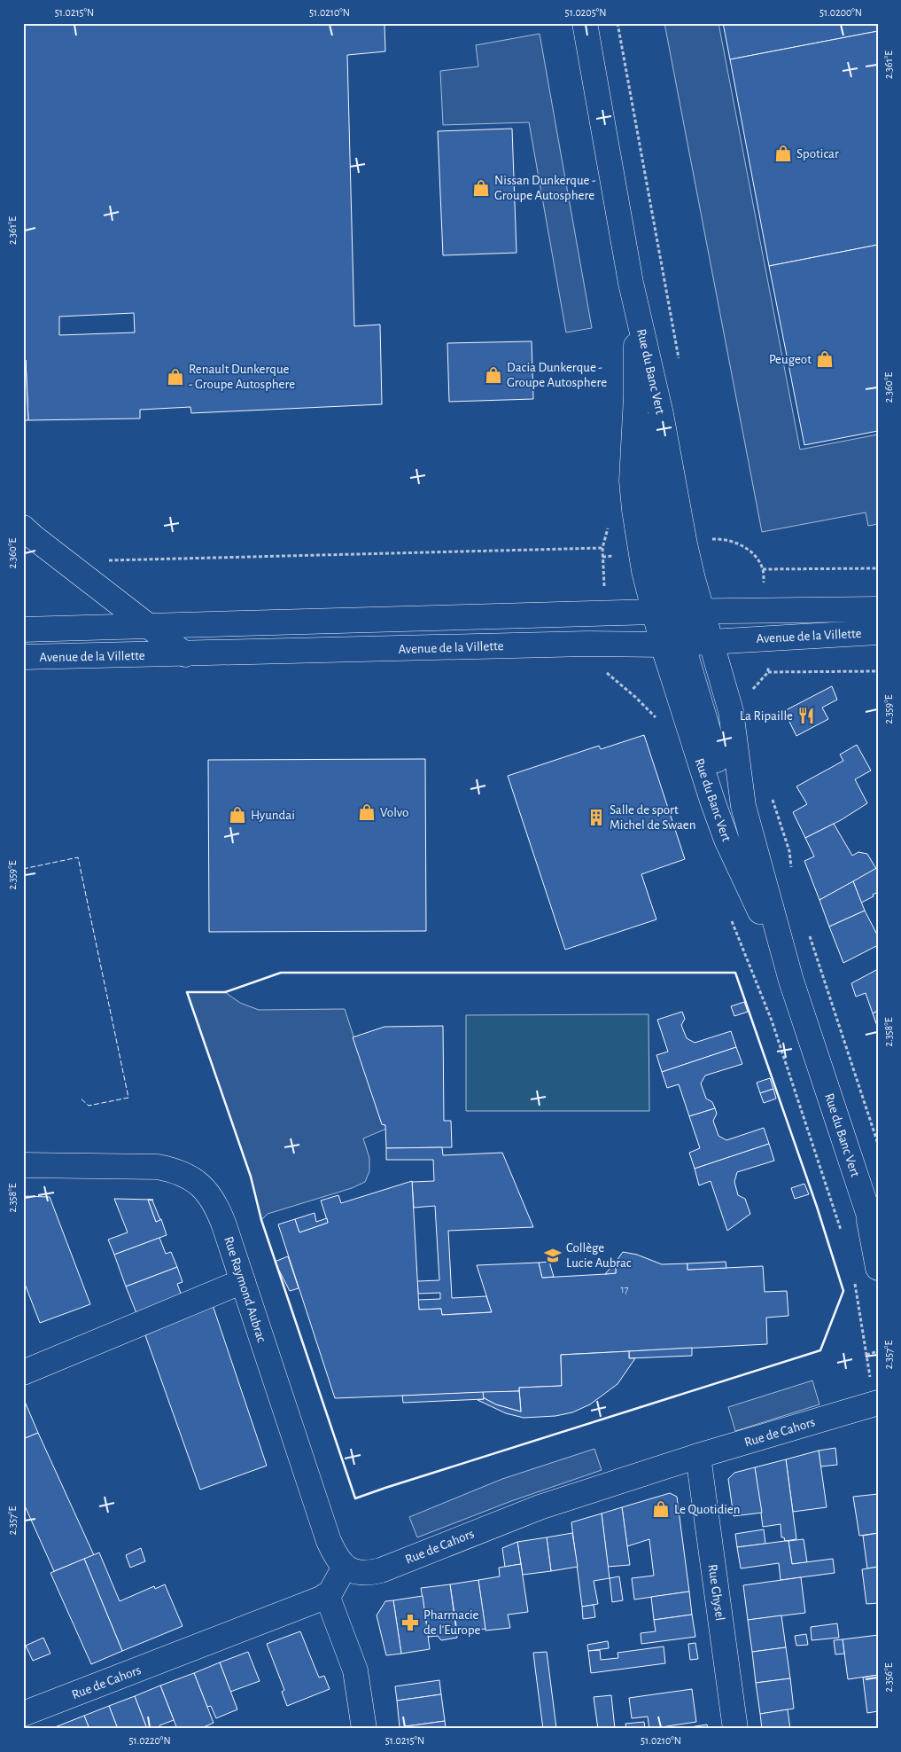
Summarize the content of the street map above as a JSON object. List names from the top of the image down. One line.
{"streets":{"street":["Rue du Banc Vert","Avenue de la Villette","Rue Raymond Aubrac","Rue de Cahors","Rue Ghysel"]},"crossings":[["Rue du Banc Vert","Avenue de la Villette"],["Rue Raymond Aubrac","Rue de Cahors"],["Rue de Cahors","Rue Ghysel"]],"places":{"shop":["Spoticar","Nissan Dunkerque - Groupe Autosphere","Peugeot","Dacia Dunkerque - Groupe Autosphere","Renault Dunkerque - Groupe Autosphere","Volvo","Hyundai","Le Quotidien"],"restaurant":["La Ripaille"],"building":["Salle de sport Michel de Swaen"],"school or university":["Collège Lucie Aubrac"],"pharmacy":["Pharmacie de l'Europe"]},"house_numbers":["17"],"coordinates":["51.0215°N","51.0210°N","51.0205°N","51.0200°N","2.361°E","2.360°E","2.359°E","2.358°E","2.357°E","2.356°E","51.0220°N"]}
